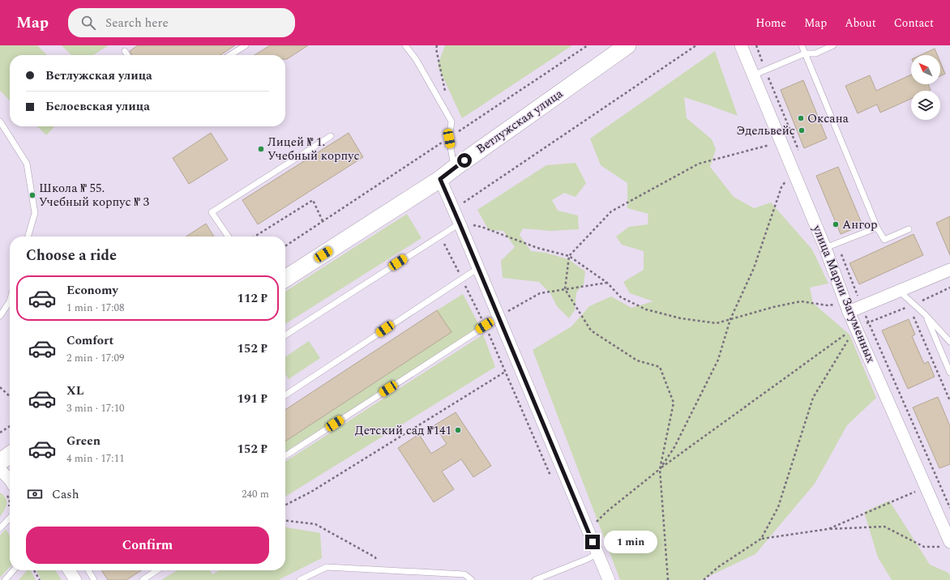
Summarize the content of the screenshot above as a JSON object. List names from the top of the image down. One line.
{"streets":{"main road":["Ветлужская улица"],"street":["улица Марии Загуменных"]},"places":["Оксана","Эдельвейс","Лицей № 1. Учебный корпус","Школа № 55. Учебный корпус № 3","Ангор","Детский сад №141"],"north":"top left","page":{"header":"Map","search":"Search here","nav":["Home","Map","About","Contact"],"banner":["Ветлужская улица","Белоевская улица"],"heading":"Choose a ride","list":[{"name":"Economy","note":"1 min · 17:08","value":"112 ₽"},{"name":"Comfort","note":"2 min · 17:09","value":"152 ₽"},{"name":"XL","note":"3 min · 17:10","value":"191 ₽"},{"name":"Green","note":"4 min · 17:11","value":"152 ₽"}],"pay":["Cash","240 m"],"buttons":"Confirm","bubble":"1 min"}}
